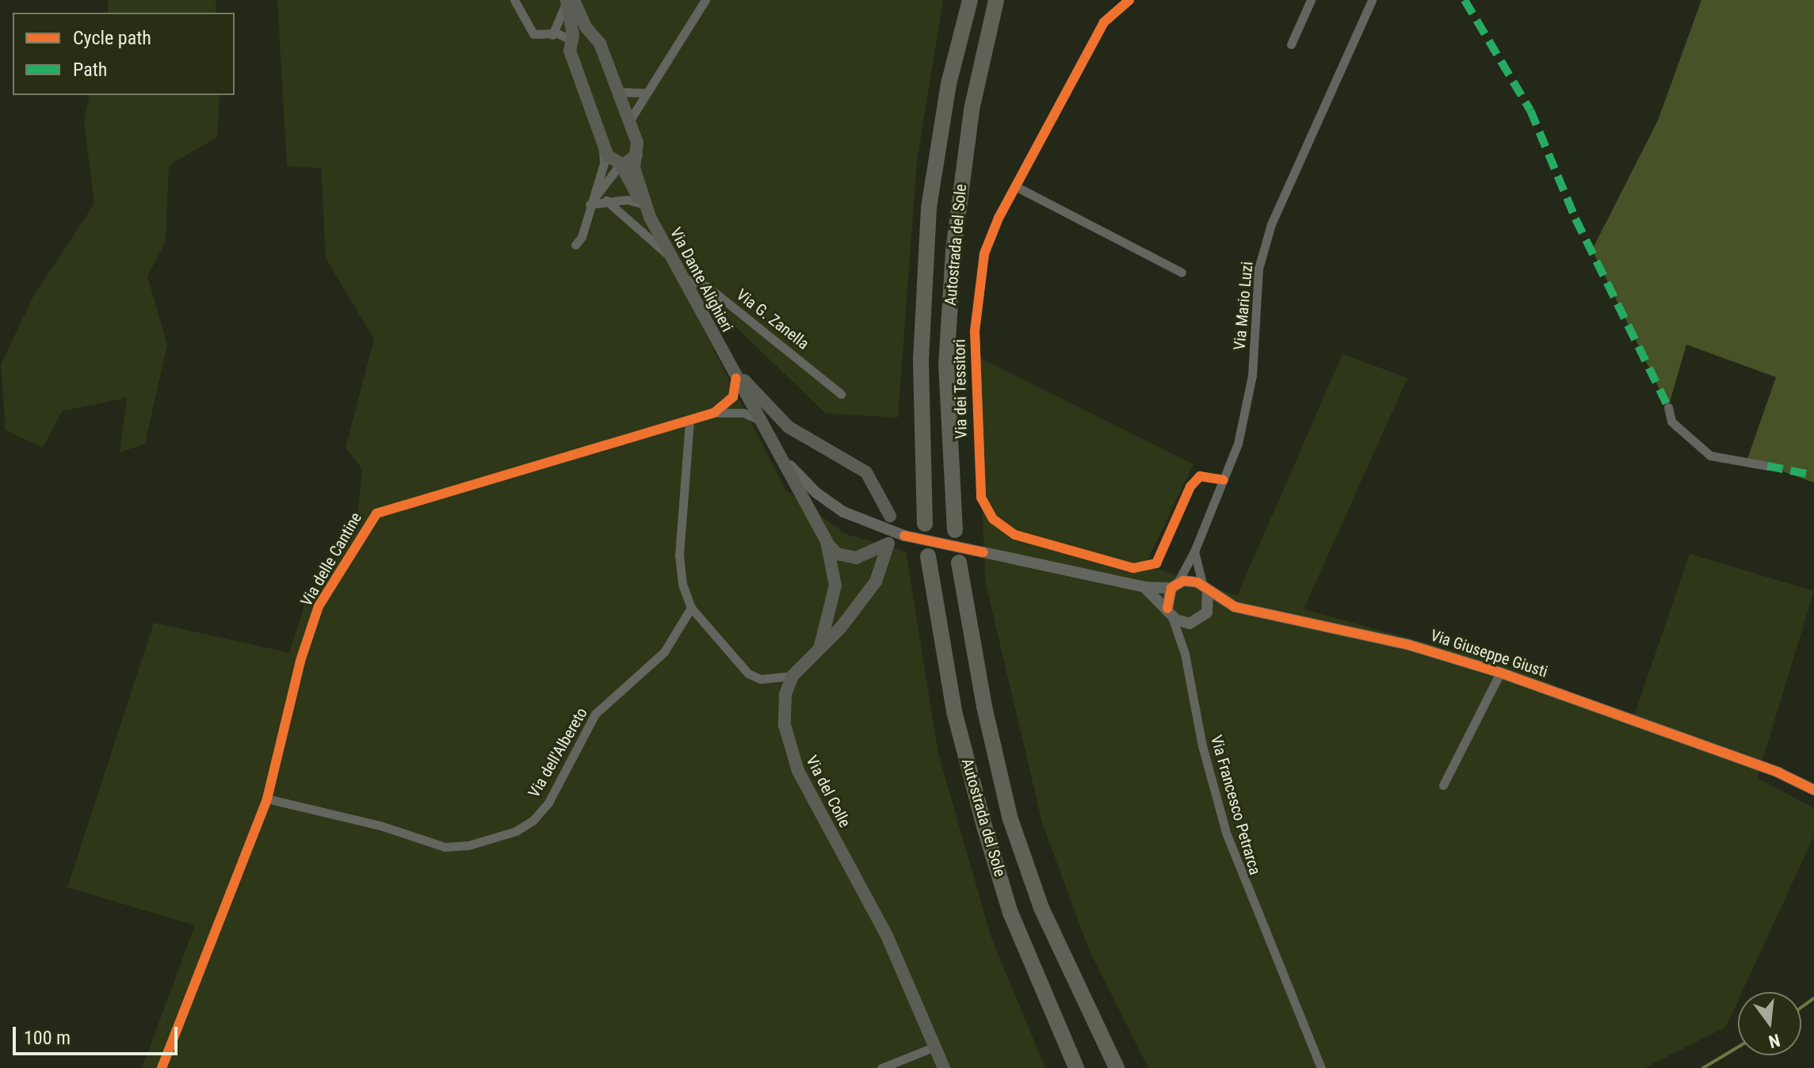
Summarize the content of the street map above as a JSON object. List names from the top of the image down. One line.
{"streets":{"highway":["Autostrada del Sole"],"main road":["Via Dante Alighieri","Via del Colle"],"street":["Via Mario Luzi","Via G. Zanella","Via dei Tessitori","Via delle Cantine","Via Giuseppe Giusti","Via dell'Albereto","Via Francesco Petrarca"]},"crossings":[["Via Dante Alighieri","Via G. Zanella"],["Via Dante Alighieri","Via delle Cantine"],["Via Dante Alighieri","Via Giuseppe Giusti"],["Via Mario Luzi","Via dei Tessitori"],["Via Mario Luzi","Via Giuseppe Giusti"],["Via Mario Luzi","Via Francesco Petrarca"],["Via delle Cantine","Via dell'Albereto"],["Via Giuseppe Giusti","Via Francesco Petrarca"]],"legend":["Cycle path","Path"],"scale_bar":"100 m","north":"bottom"}
